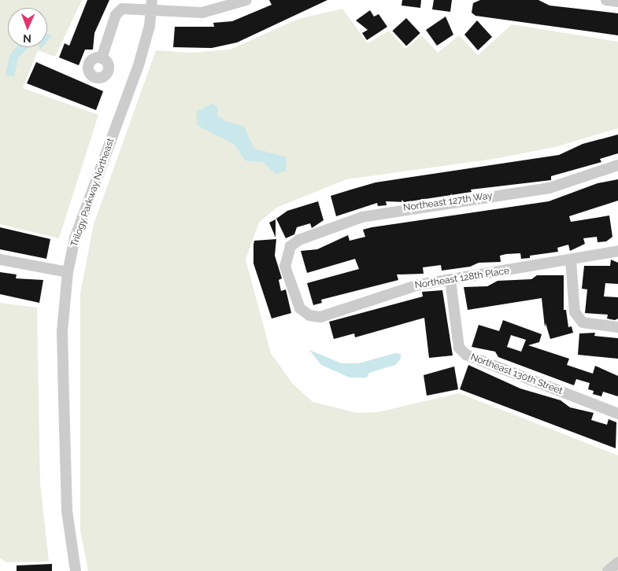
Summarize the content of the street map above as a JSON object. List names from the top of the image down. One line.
{"streets":{"street":["Trilogy Parkway Northeast","Northeast 127th Way","Northeast 128th Place","Northeast 130th Street"]},"crossings":[["Northeast 127th Way","Northeast 128th Place"],["Northeast 128th Place","Northeast 130th Street"]],"north":"bottom"}
